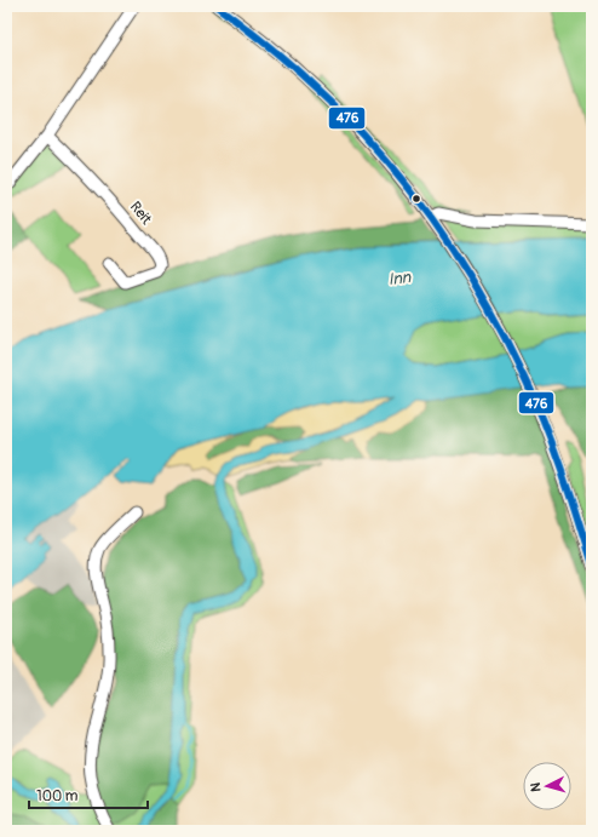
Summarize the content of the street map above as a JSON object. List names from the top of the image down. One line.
{"streets":{"street":["Reit"]},"water":["Inn"],"lines":["transit line 476"],"scale_bar":"100 m","north":"left"}
